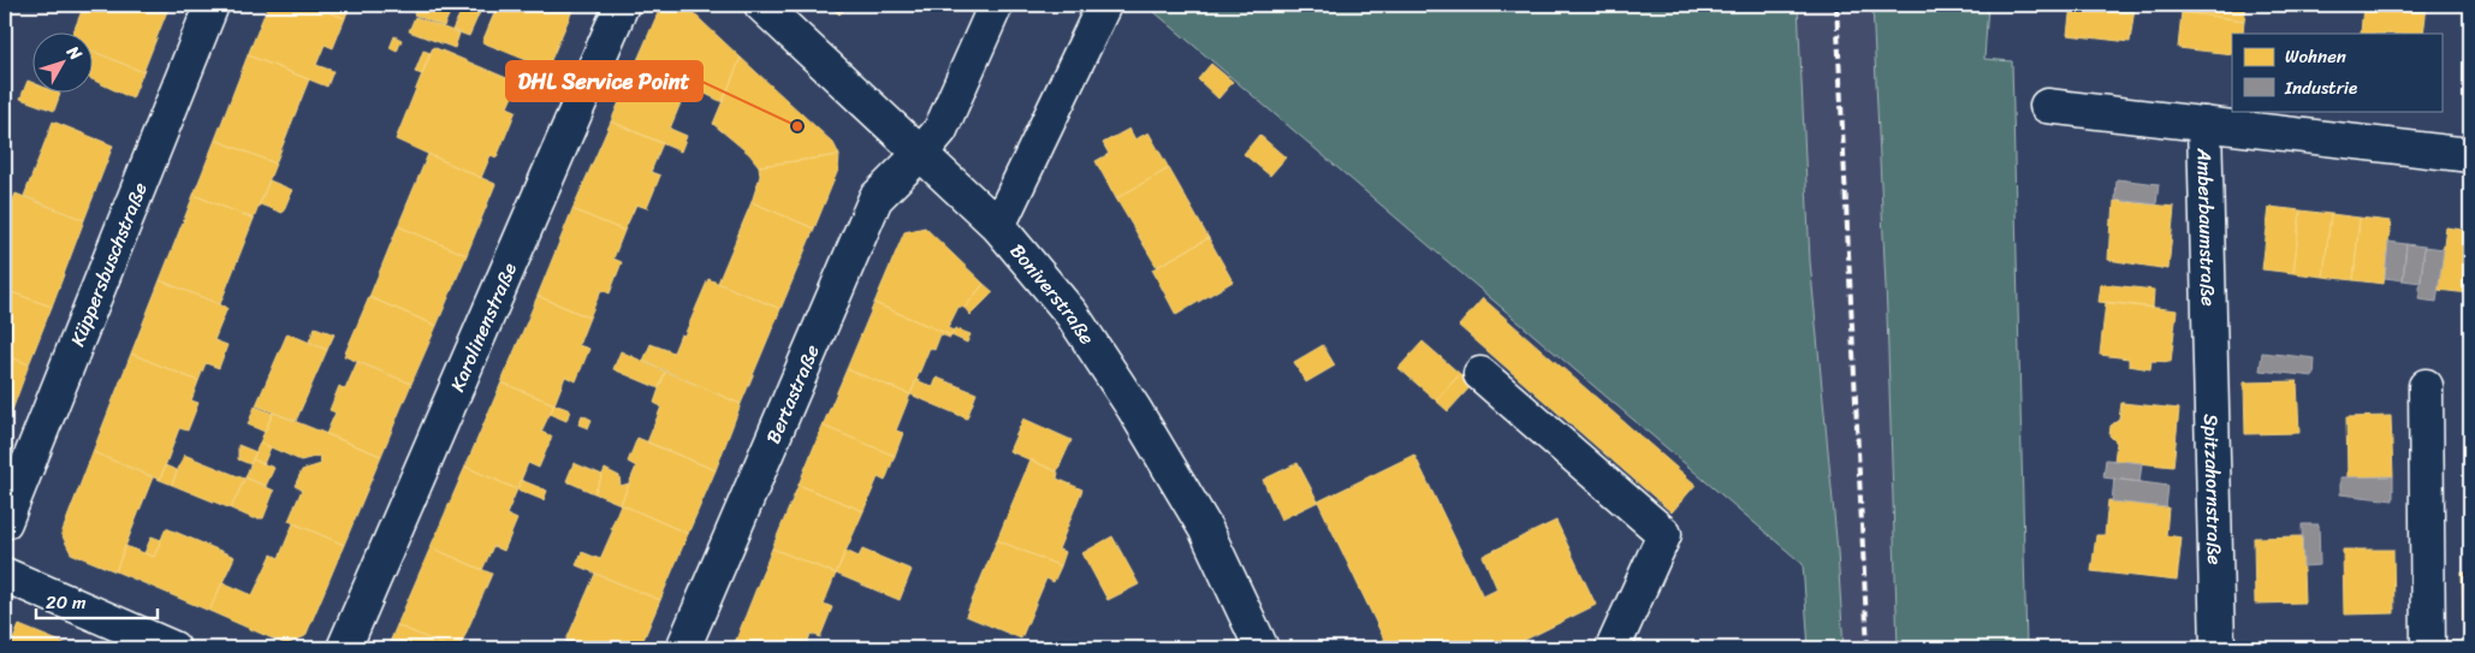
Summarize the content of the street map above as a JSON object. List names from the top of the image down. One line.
{"streets":{"street":["Amberbaumstraße","Küppersbuschstraße","Boniverstraße","Karolinenstraße","Bertastraße","Spitzahornstraße"]},"crossings":[["Amberbaumstraße","Spitzahornstraße"],["Boniverstraße","Bertastraße"]],"places":["DHL Service Point"],"legend":["Wohnen","Industrie"],"scale_bar":"20 m","north":"top right"}
